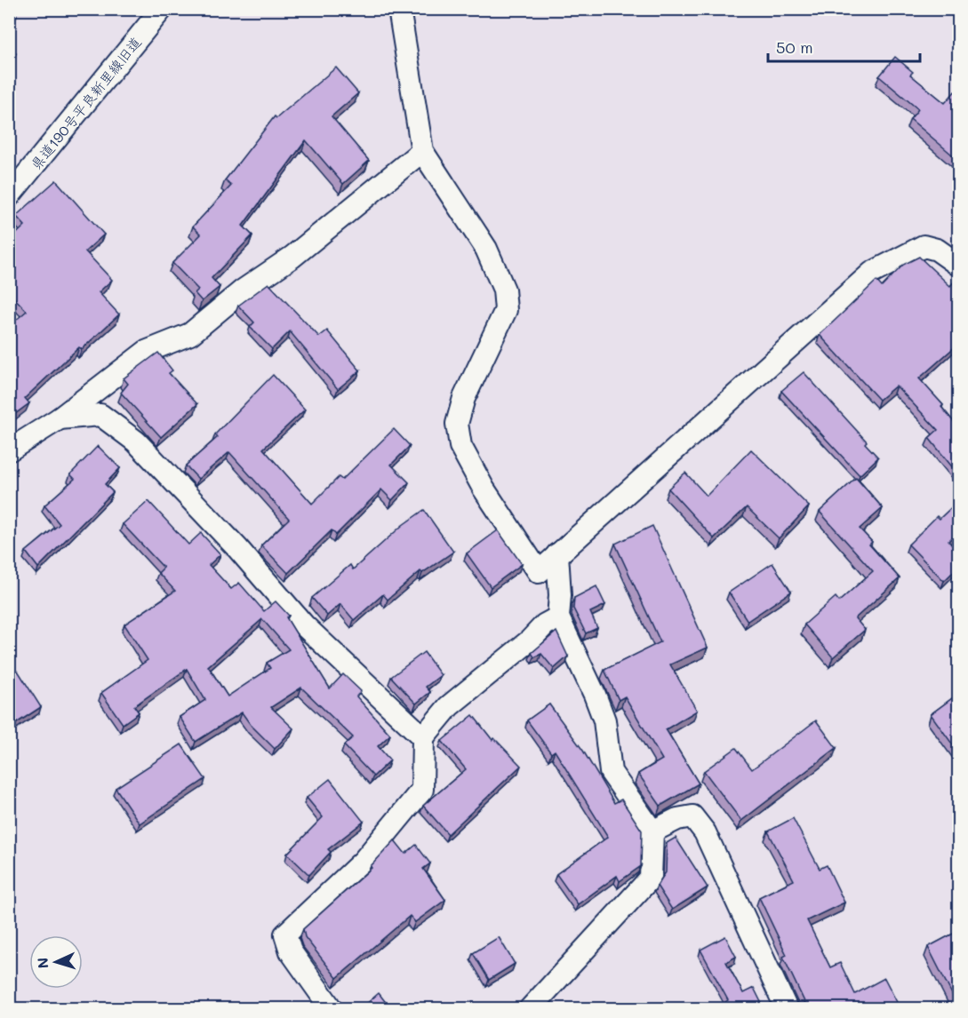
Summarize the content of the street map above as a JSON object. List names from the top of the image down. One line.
{"streets":{"street":["県道190号平良新里線旧道"]},"scale_bar":"50 m","north":"left"}
